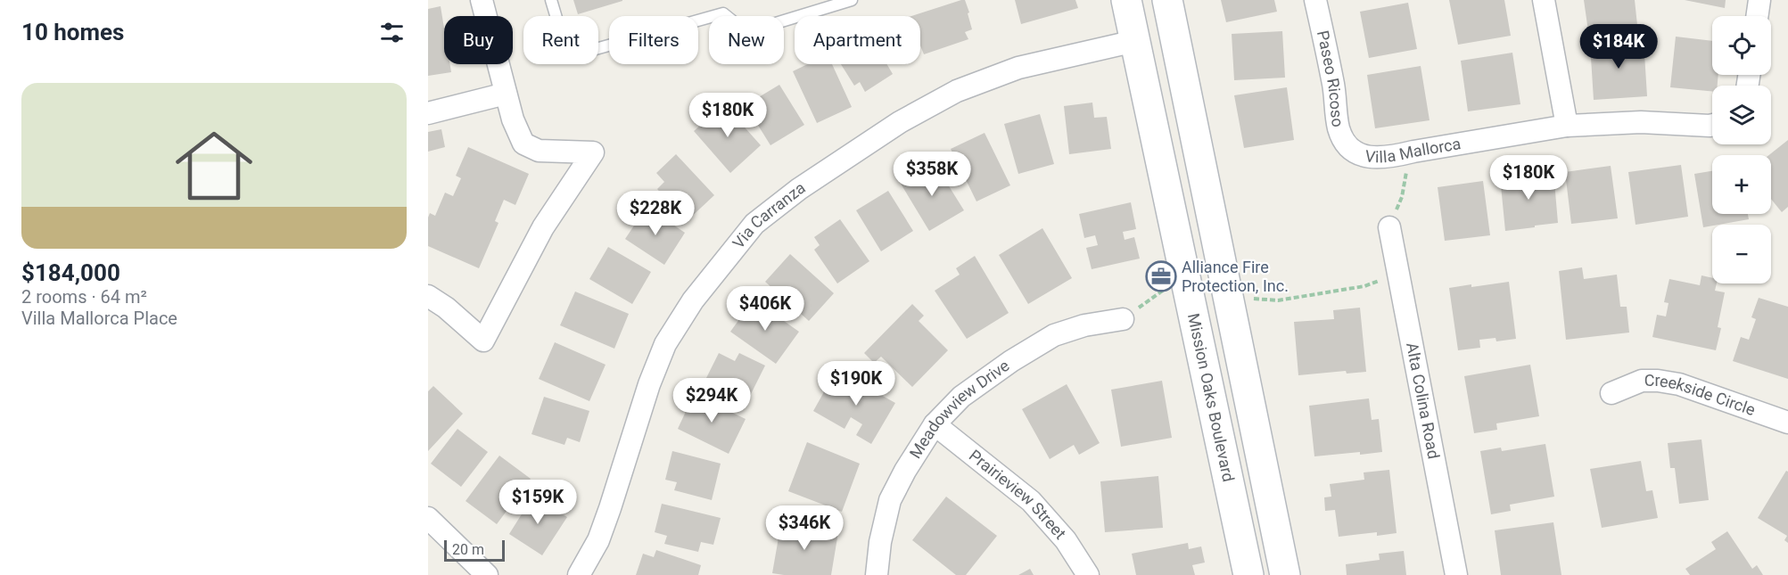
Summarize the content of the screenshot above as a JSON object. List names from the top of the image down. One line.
{"streets":{"main road":["Mission Oaks Boulevard"],"street":["Paseo Ricoso","Villa Mallorca","Via Carranza","Creekside Circle","Alta Colina Road","Meadowview Drive","Prairieview Street"]},"crossings":[["Paseo Ricoso","Villa Mallorca"],["Via Carranza","Mission Oaks Boulevard"],["Meadowview Drive","Prairieview Street"]],"places":{"office":["Alliance Fire Protection, Inc."]},"scale_bar":"20 m","page":{"heading":"10 homes","map_buttons":["+","−"],"chip":["Buy","Rent","Filters","New","Apartment"],"price":["$184K","$180K","$358K","$180K","$228K","$406K","$190K","$294K","$159K","$346K"],"list":[{"name":"$184,000","note":"2 rooms · 64 m² · Villa Mallorca Place"}],"scale":"20 m"}}
